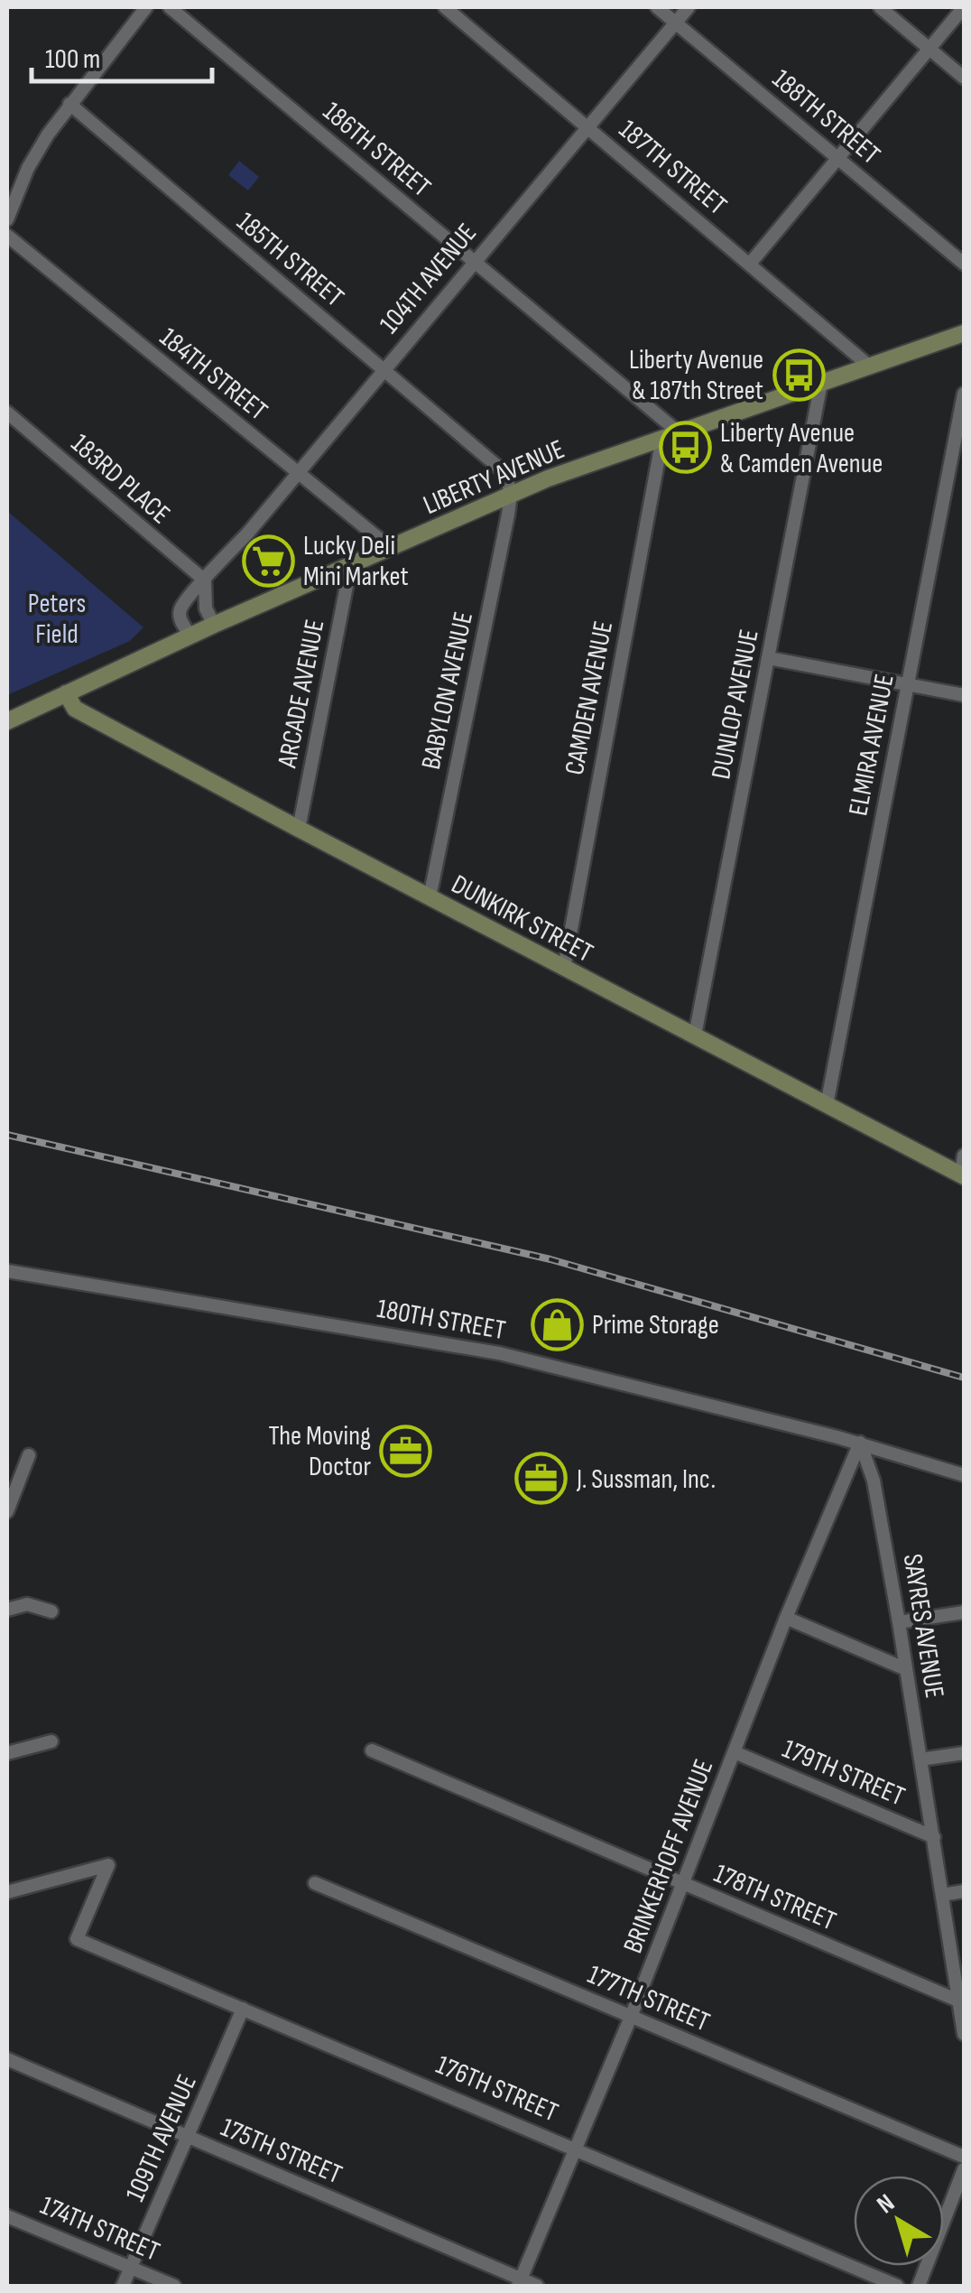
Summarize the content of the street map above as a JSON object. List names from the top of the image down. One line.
{"streets":{"main road":["LIBERTY AVENUE","DUNKIRK STREET"],"street":["188TH STREET","186TH STREET","187TH STREET","185TH STREET","104TH AVENUE","184TH STREET","183RD PLACE","BABYLON AVENUE","ARCADE AVENUE","CAMDEN AVENUE","DUNLOP AVENUE","ELMIRA AVENUE","180TH STREET","SAYRES AVENUE","179TH STREET","BRINKERHOFF AVENUE","178TH STREET","177TH STREET","176TH STREET","109TH AVENUE","175TH STREET","174TH STREET"]},"crossings":[["188TH STREET","104TH AVENUE"],["186TH STREET","104TH AVENUE"],["186TH STREET","LIBERTY AVENUE"],["186TH STREET","CAMDEN AVENUE"],["187TH STREET","104TH AVENUE"],["187TH STREET","LIBERTY AVENUE"],["185TH STREET","104TH AVENUE"],["185TH STREET","LIBERTY AVENUE"],["185TH STREET","BABYLON AVENUE"],["104TH AVENUE","184TH STREET"],["104TH AVENUE","LIBERTY AVENUE"],["104TH AVENUE","183RD PLACE"],["184TH STREET","LIBERTY AVENUE"],["LIBERTY AVENUE","BABYLON AVENUE"],["LIBERTY AVENUE","ARCADE AVENUE"],["LIBERTY AVENUE","CAMDEN AVENUE"],["LIBERTY AVENUE","DUNLOP AVENUE"],["LIBERTY AVENUE","DUNKIRK STREET"],["BABYLON AVENUE","DUNKIRK STREET"],["ARCADE AVENUE","DUNKIRK STREET"],["CAMDEN AVENUE","DUNKIRK STREET"],["DUNLOP AVENUE","DUNKIRK STREET"],["ELMIRA AVENUE","DUNKIRK STREET"],["180TH STREET","SAYRES AVENUE"],["180TH STREET","BRINKERHOFF AVENUE"],["SAYRES AVENUE","179TH STREET"],["SAYRES AVENUE","BRINKERHOFF AVENUE"],["SAYRES AVENUE","178TH STREET"],["179TH STREET","BRINKERHOFF AVENUE"],["BRINKERHOFF AVENUE","178TH STREET"],["BRINKERHOFF AVENUE","177TH STREET"],["BRINKERHOFF AVENUE","176TH STREET"],["BRINKERHOFF AVENUE","175TH STREET"],["176TH STREET","109TH AVENUE"],["109TH AVENUE","175TH STREET"],["109TH AVENUE","174TH STREET"]],"parks":["Peters Field"],"places":{"bus stop":["Liberty Avenue & 187th Street","Liberty Avenue & Camden Avenue"],"supermarket":["Lucky Deli Mini Market"],"shop":["Prime Storage"],"office":["The Moving Doctor","J. Sussman, Inc."]},"scale_bar":"100 m","north":"top left"}
